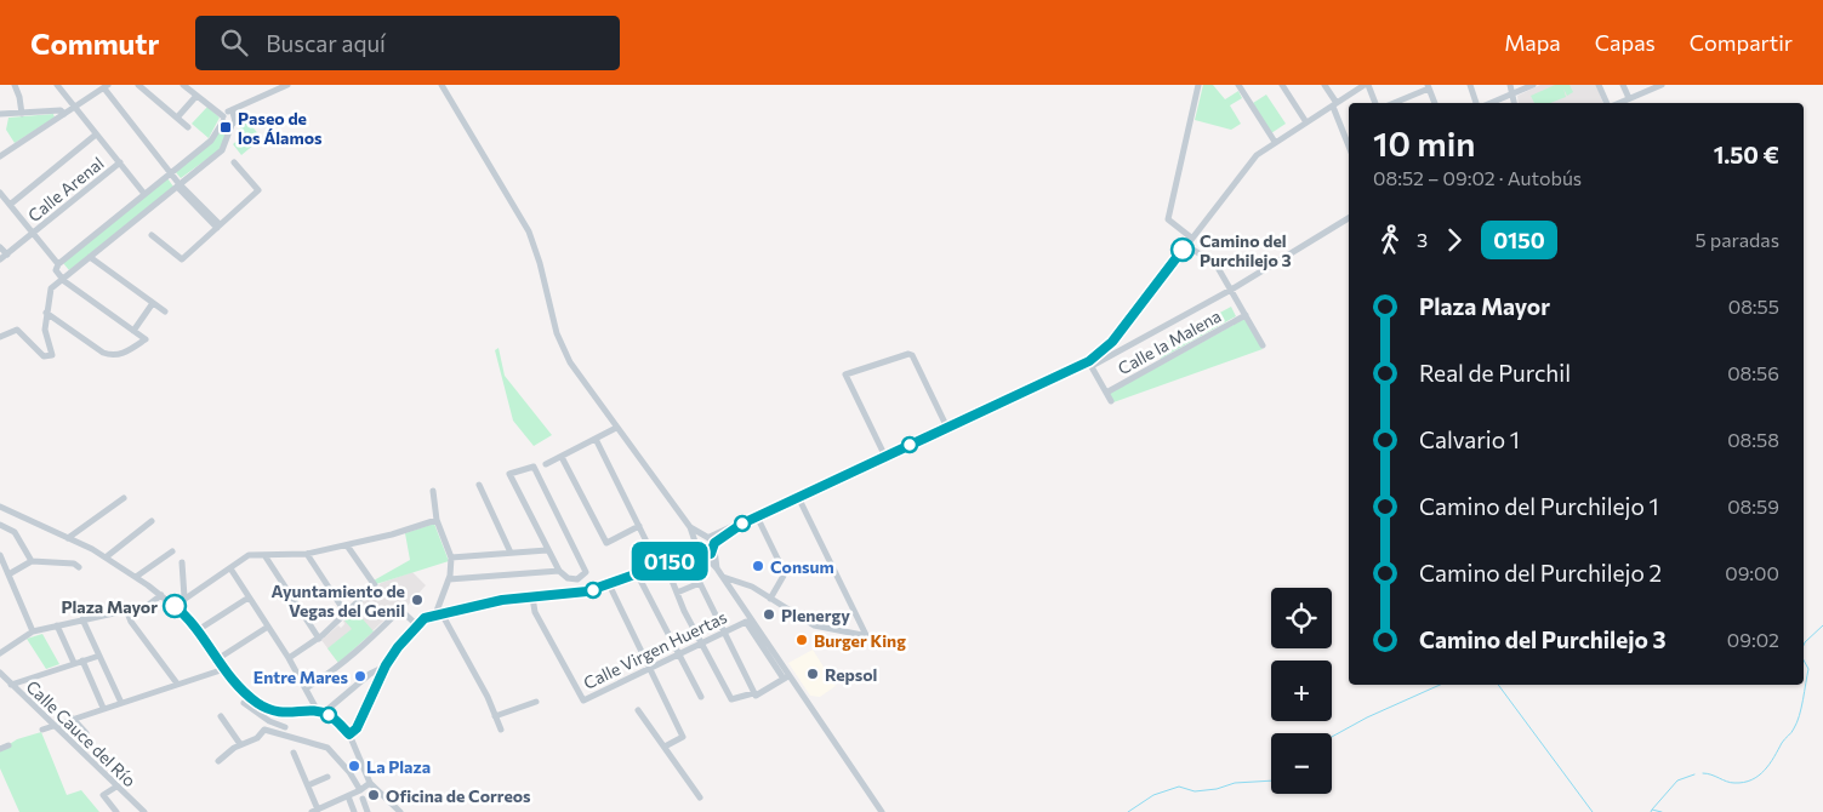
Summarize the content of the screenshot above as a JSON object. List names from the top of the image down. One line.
{"streets":{"street":["Calle Arenal","Calle la Malena","Calle Virgen Huertas","Calle Cauce del Río"]},"places":{"transit":["Paseo de los Álamos"],"other":["Camino del Purchilejo 3","Consum","Ayuntamiento de Vegas del Genil","Plaza Mayor","Plenergy","Burger King","Repsol","Entre Mares","La Plaza","Oficina de Correos"]},"lines":["bus line 0150"],"page":{"header":"Commutr","search":"Buscar aquí","nav":["Mapa","Capas","Compartir"],"on_map":"0150","heading":["10 min","08:52 – 09:02 · Autobús","1.50 €"],"legs":["3","0150","5 paradas"],"list":[{"name":"Plaza Mayor","value":"08:55"},{"name":"Real de Purchil","value":"08:56"},{"name":"Calvario 1","value":"08:58"},{"name":"Camino del Purchilejo 1","value":"08:59"},{"name":"Camino del Purchilejo 2","value":"09:00"},{"name":"Camino del Purchilejo 3","value":"09:02"}],"map_buttons":["+","−"]}}
